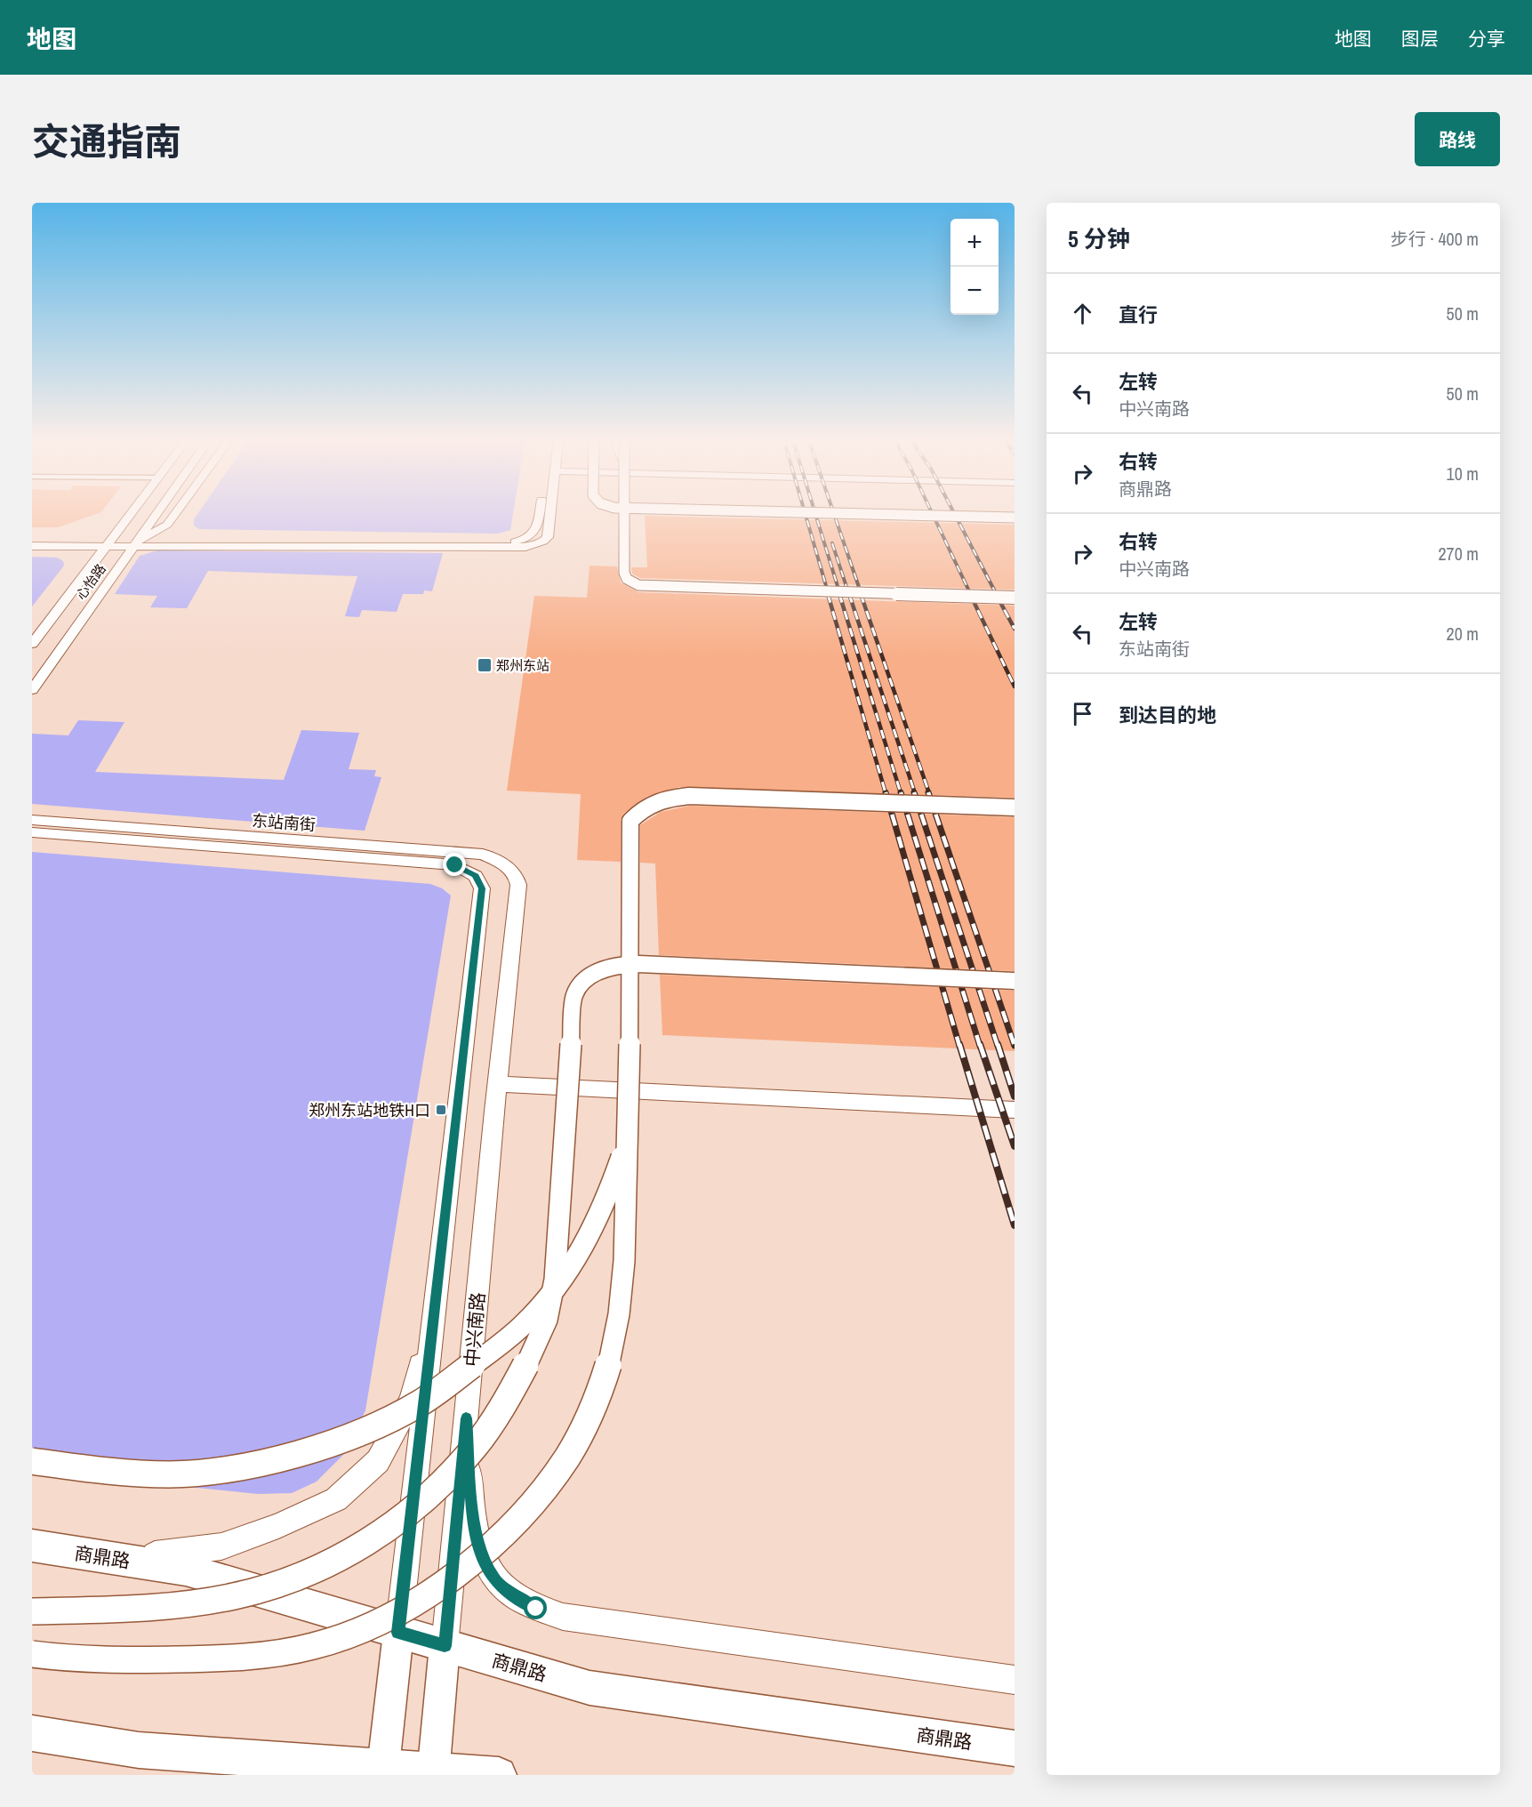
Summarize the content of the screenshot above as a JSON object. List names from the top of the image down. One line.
{"streets":{"main road":["中兴南路","商鼎路"],"street":["心怡路","东站南街"]},"crossings":[["东站南街","中兴南路"],["中兴南路","商鼎路"]],"places":{"transit":["郑州东站","郑州东站地铁H口"]},"page":{"header":"地图","nav":["地图","图层","分享"],"title":"交通指南","buttons":"路线","heading":["5 分钟","步行 · 400 m"],"map_buttons":["+","−"],"list":[["直行","50 m"],["左转","中兴南路","50 m"],["右转","商鼎路","10 m"],["右转","中兴南路","270 m"],["左转","东站南街","20 m"],"到达目的地"]}}
